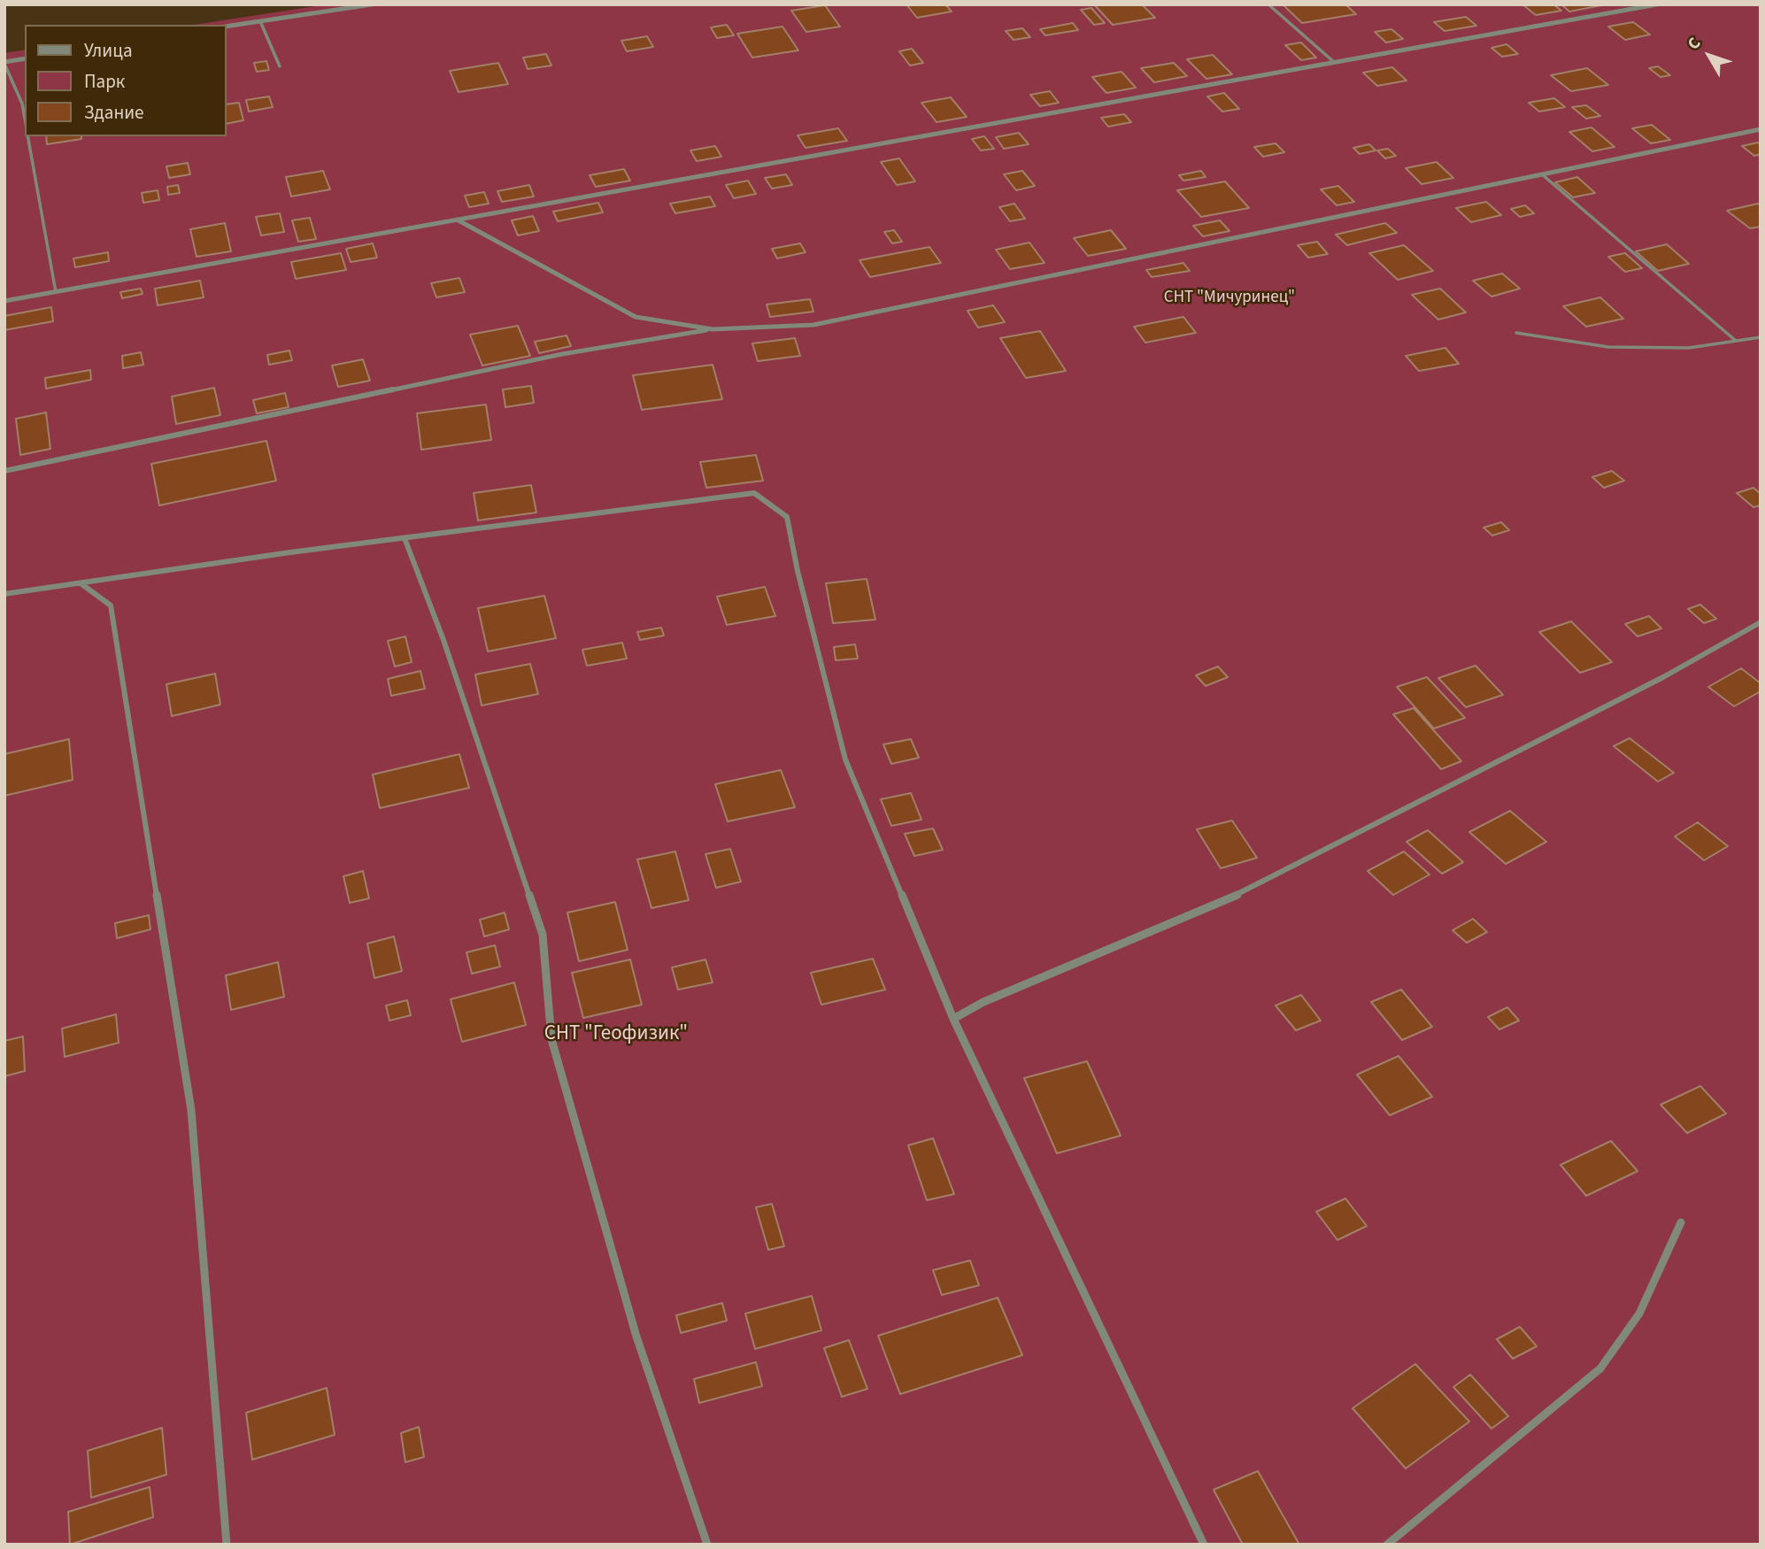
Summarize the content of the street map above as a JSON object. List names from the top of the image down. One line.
{"parks":["СНТ \"Мичуринец\"","СНТ \"Геофизик\""],"legend":["Улица","Парк","Здание"],"north":"top left"}
